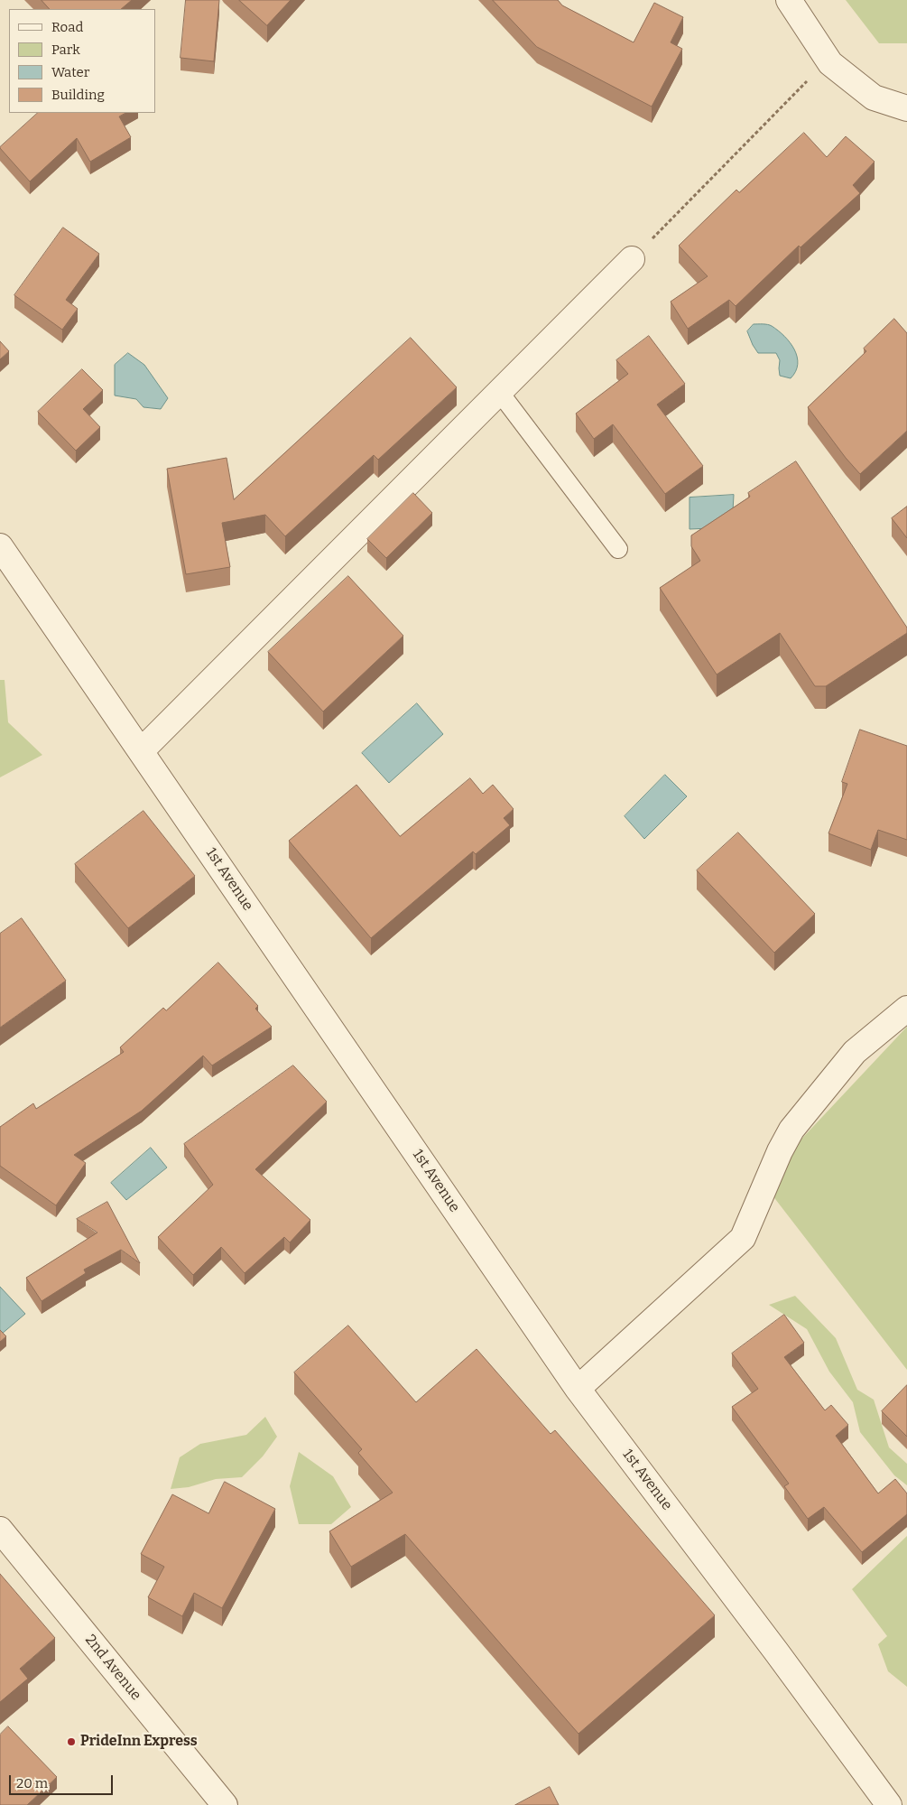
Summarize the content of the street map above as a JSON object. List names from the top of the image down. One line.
{"streets":{"street":["1st Avenue","2nd Avenue"]},"places":["PrideInn Express"],"legend":["Road","Park","Water","Building"],"scale_bar":"20 m"}
